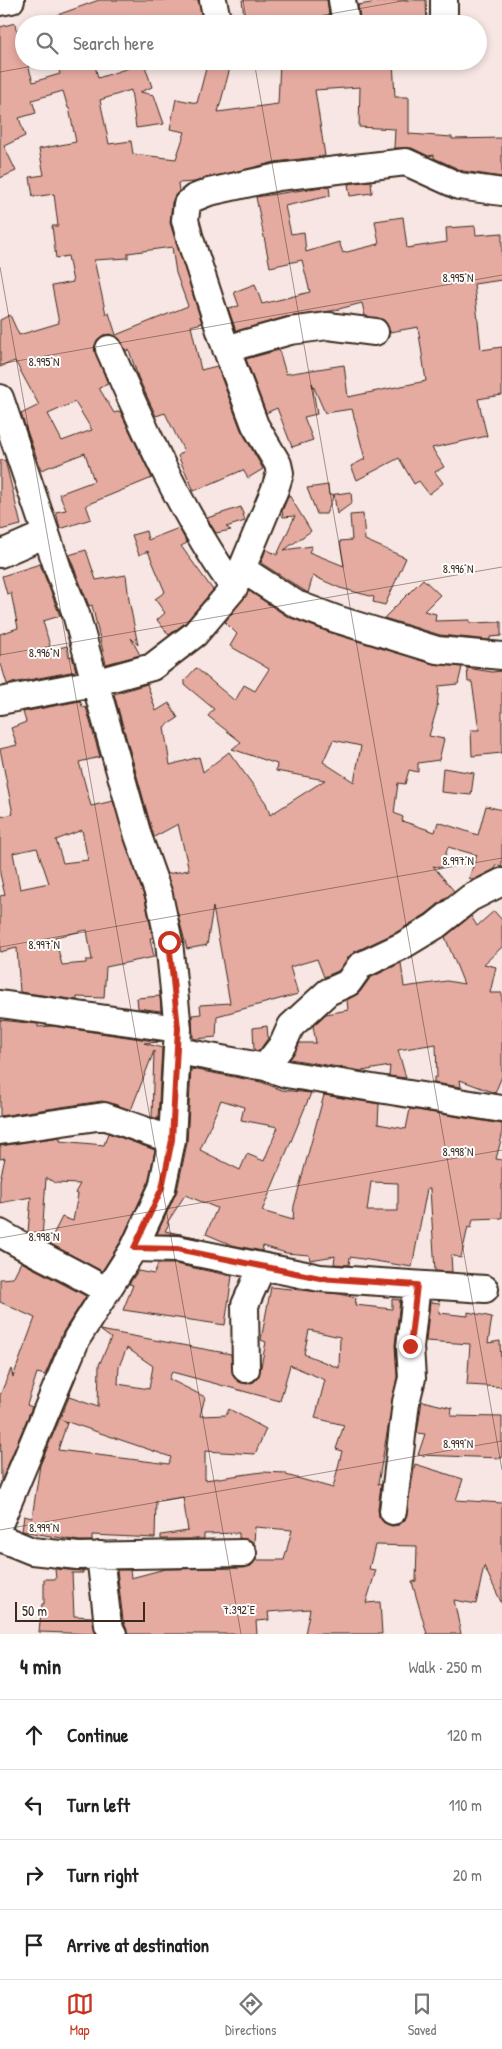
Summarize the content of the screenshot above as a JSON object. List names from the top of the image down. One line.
{"scale_bar":"50 m","page":{"search":"Search here","scale":"50 m","heading":["4 min","Walk · 250 m"],"list":[["Continue","120 m"],["Turn left","110 m"],["Turn right","20 m"],"Arrive at destination"],"nav":["Map","Directions","Saved"]},"coordinates":["8.995°N","8.996°N","8.997°N","8.998°N","8.999°N","7.392°E"]}
